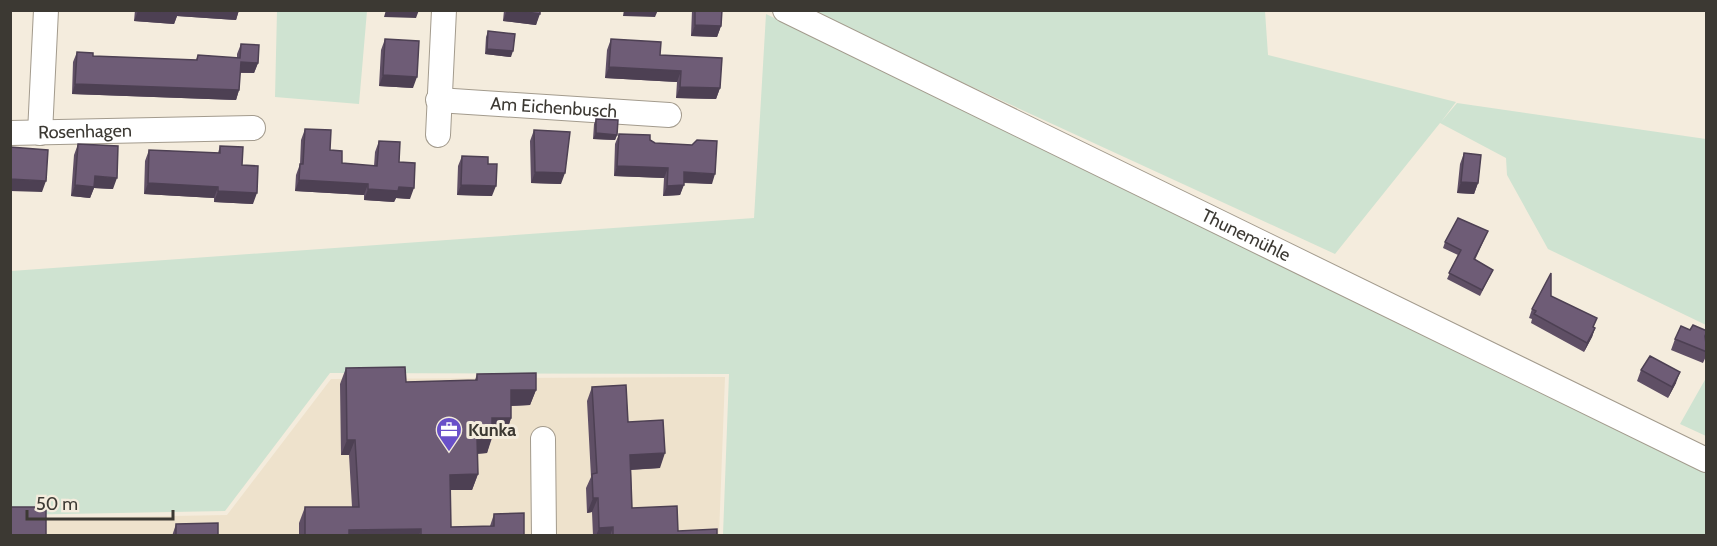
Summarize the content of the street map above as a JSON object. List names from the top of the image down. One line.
{"streets":{"street":["Am Eichenbusch","Rosenhagen","Thunemühle"]},"places":{"office":["Kunka"]},"scale_bar":"50 m"}
